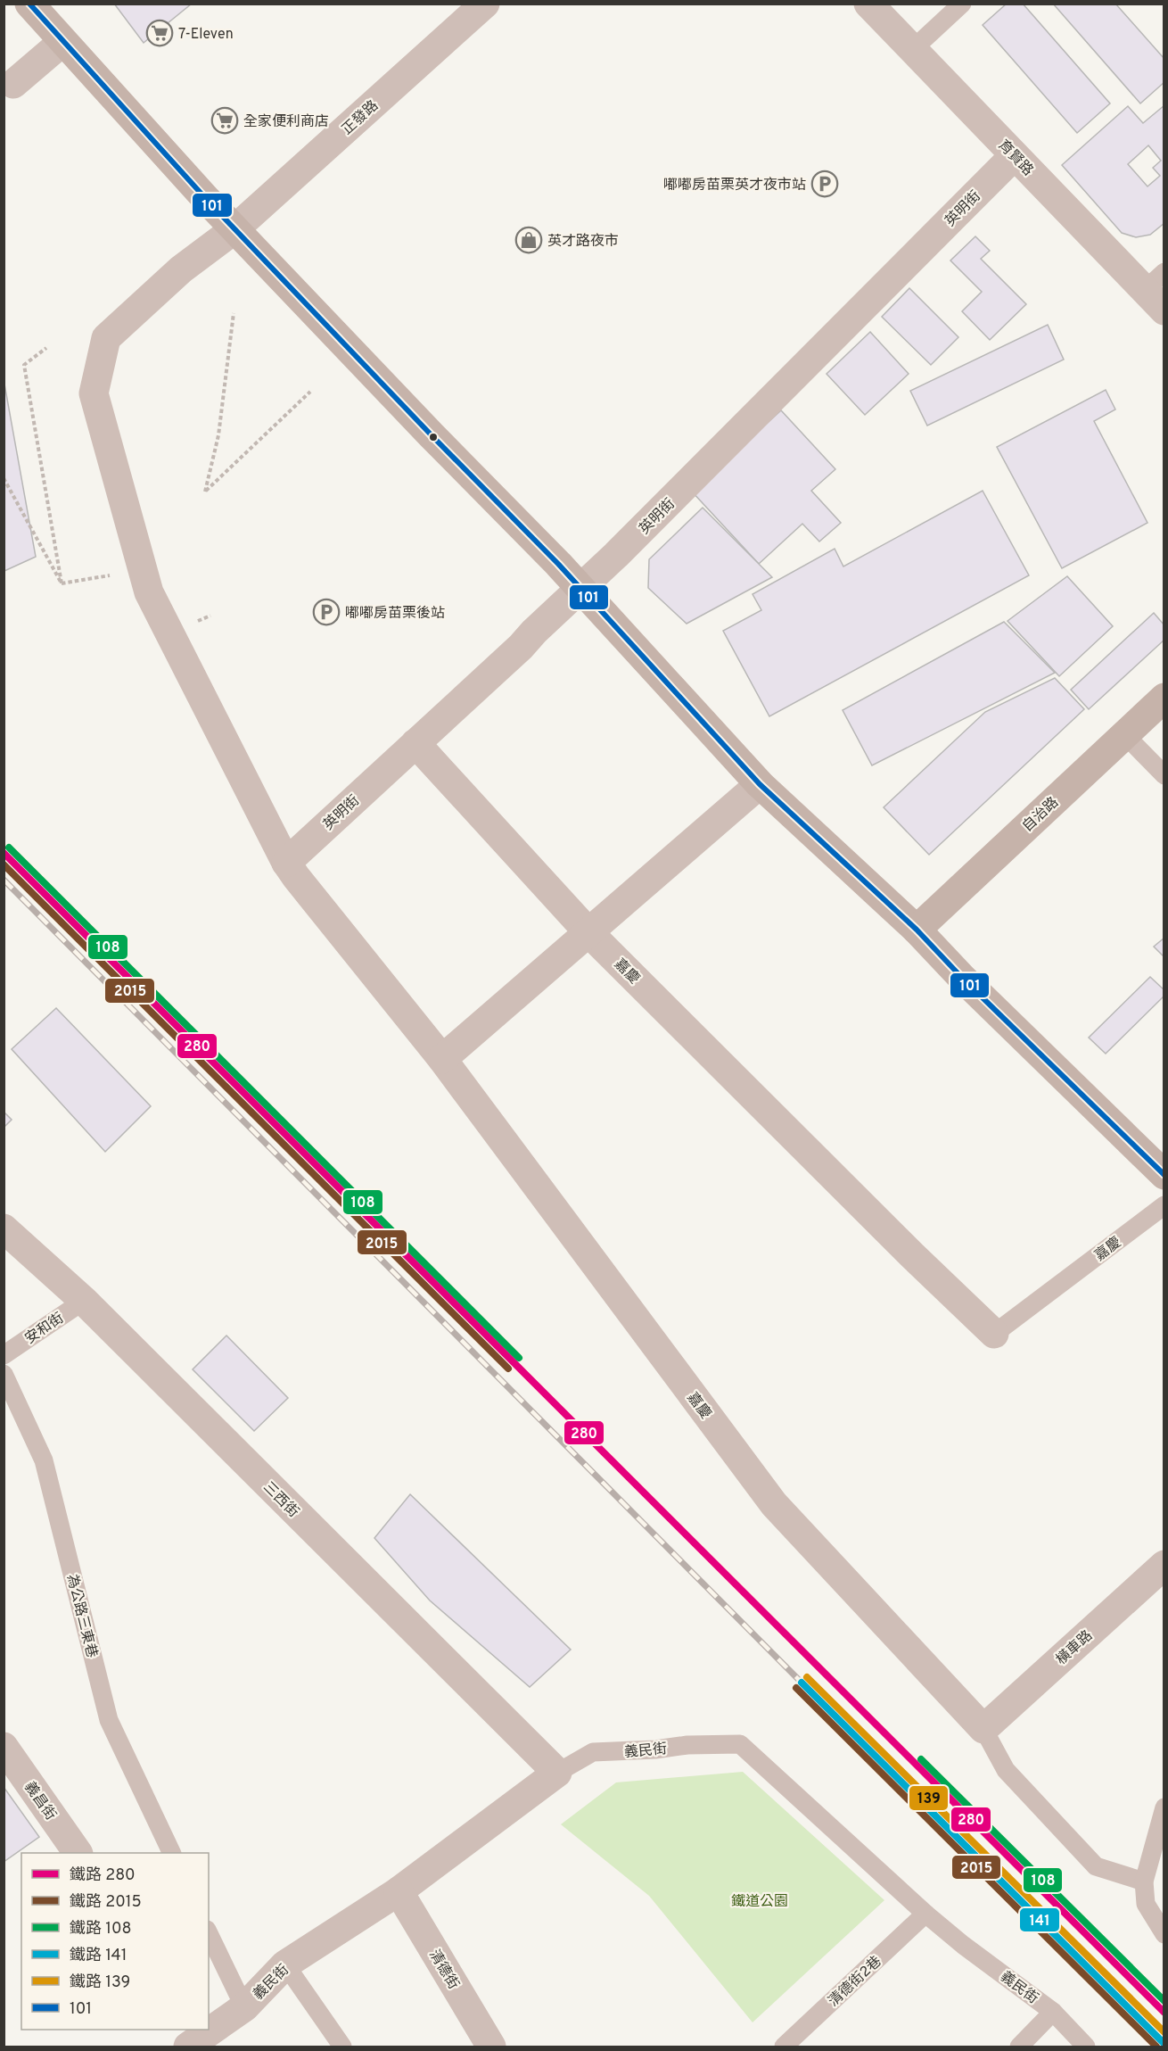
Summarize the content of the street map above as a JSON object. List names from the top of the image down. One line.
{"streets":{"street":["正發路","育賢路","英明街","自治路","嘉慶","三西街","橫車路","義民街","義昌街","清德街"],"lane":["安和街","為公路三東巷","清德街2巷"]},"crossings":[["正發路","英明街"],["正發路","嘉慶"],["育賢路","英明街"],["英明街","嘉慶"],["嘉慶","橫車路"],["安和街","三西街"],["三西街","義民街"],["義民街","清德街"],["義民街","清德街2巷"]],"parks":["鐵道公園"],"places":{"supermarket":["7-Eleven","全家便利商店"],"parking":["嘟嘟房苗栗英才夜市站","嘟嘟房苗栗後站"],"shop":["英才路夜市"]},"lines":["transit line 101","rail line 108","rail line 280","rail line 2015","rail line 139","rail line 141"],"legend":["鐵路 280","鐵路 2015","鐵路 108","鐵路 141","鐵路 139","101"]}
